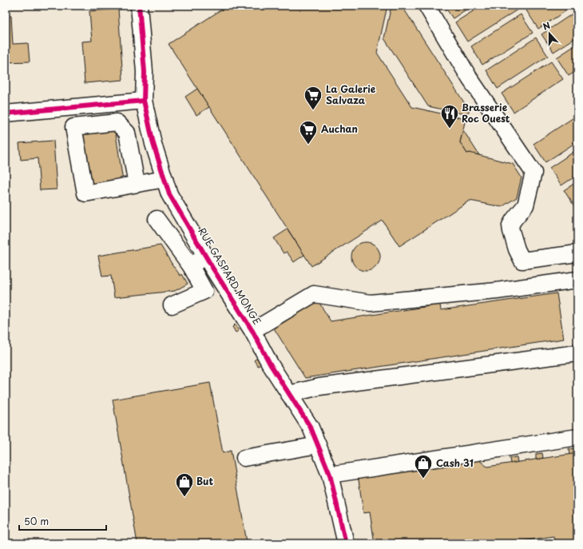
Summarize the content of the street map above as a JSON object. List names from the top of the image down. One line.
{"streets":{"street":["RUE GASPARD MONGE"]},"places":{"supermarket":["La Galerie Salvaza","Auchan"],"restaurant":["Brasserie Roc Ouest"],"shop":["Cash 31","But"]},"scale_bar":"50 m","north":"top"}
